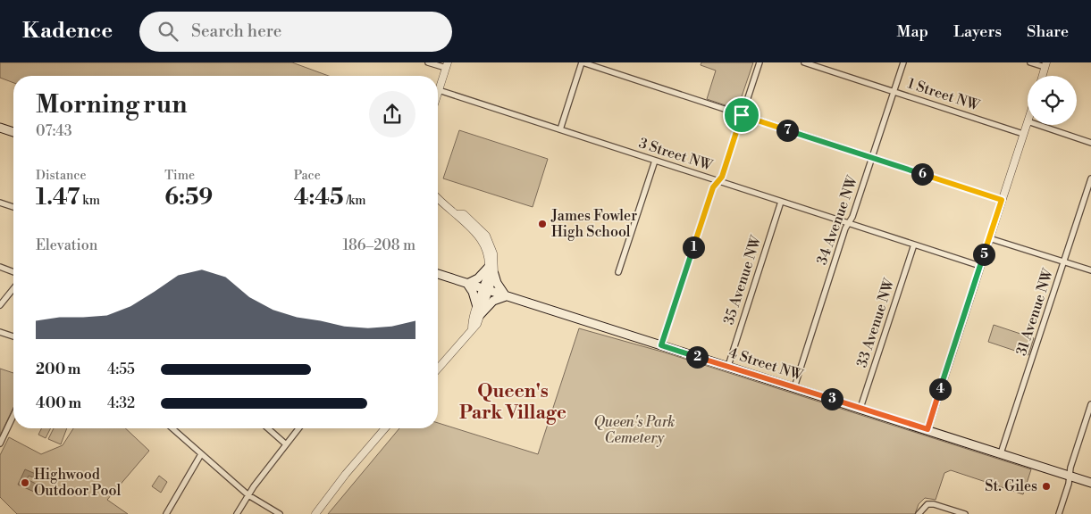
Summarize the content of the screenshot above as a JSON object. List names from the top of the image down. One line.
{"streets":{"main road":["4 Street NW"],"street":["1 Street NW","3 Street NW","34 Avenue NW","35 Avenue NW","31 Avenue NW","33 Avenue NW"]},"crossings":[["1 Street NW","34 Avenue NW"],["3 Street NW","34 Avenue NW"],["3 Street NW","35 Avenue NW"],["3 Street NW","33 Avenue NW"],["34 Avenue NW","4 Street NW"],["35 Avenue NW","4 Street NW"],["31 Avenue NW","4 Street NW"],["33 Avenue NW","4 Street NW"]],"districts":["Queen's Park Village"],"parks":["Queen's Park Cemetery"],"places":["James Fowler High School","Highwood Outdoor Pool","St. Giles"],"page":{"header":"Kadence","search":"Search here","nav":["Map","Layers","Share"],"heading":["Morning run","07:43"],"pins":["7","6","1","5","2","4","3"],"stats":[["Distance","1.47 km"],["Time","6:59"],["Pace","4:45 /km"]],"chart":["Elevation","186–208 m"],"list":[{"name":"200 m","note":"4:55"},{"name":"400 m","note":"4:32"}]}}
